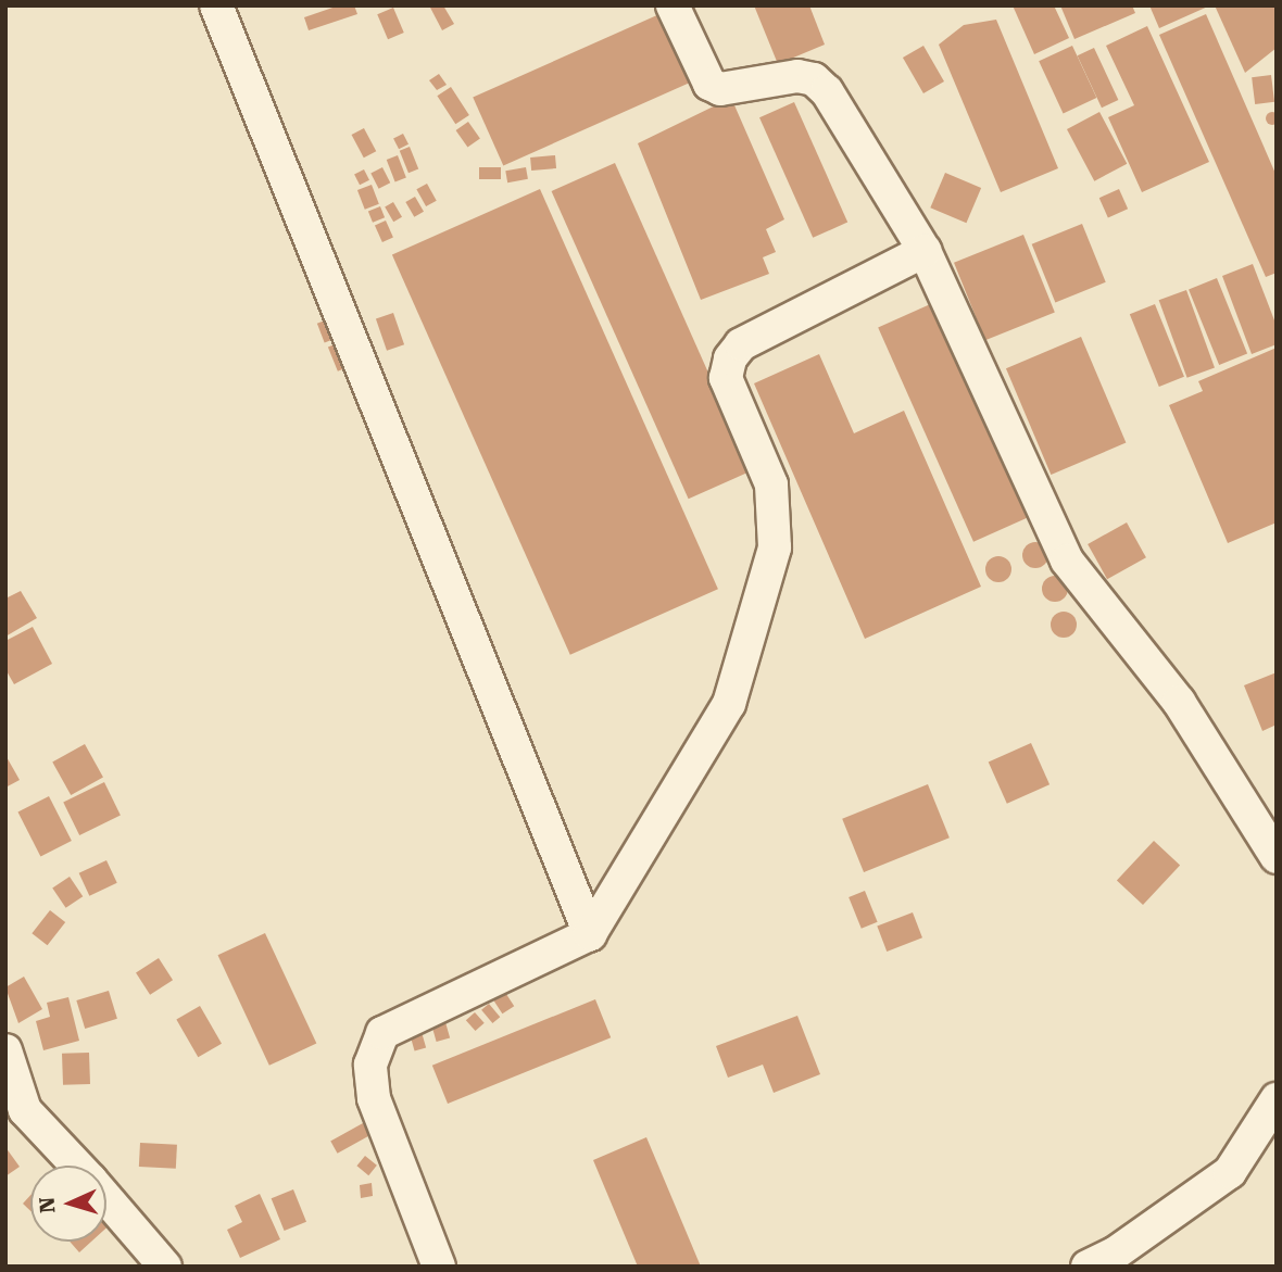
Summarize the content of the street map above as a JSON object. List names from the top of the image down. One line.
{"north":"left"}
